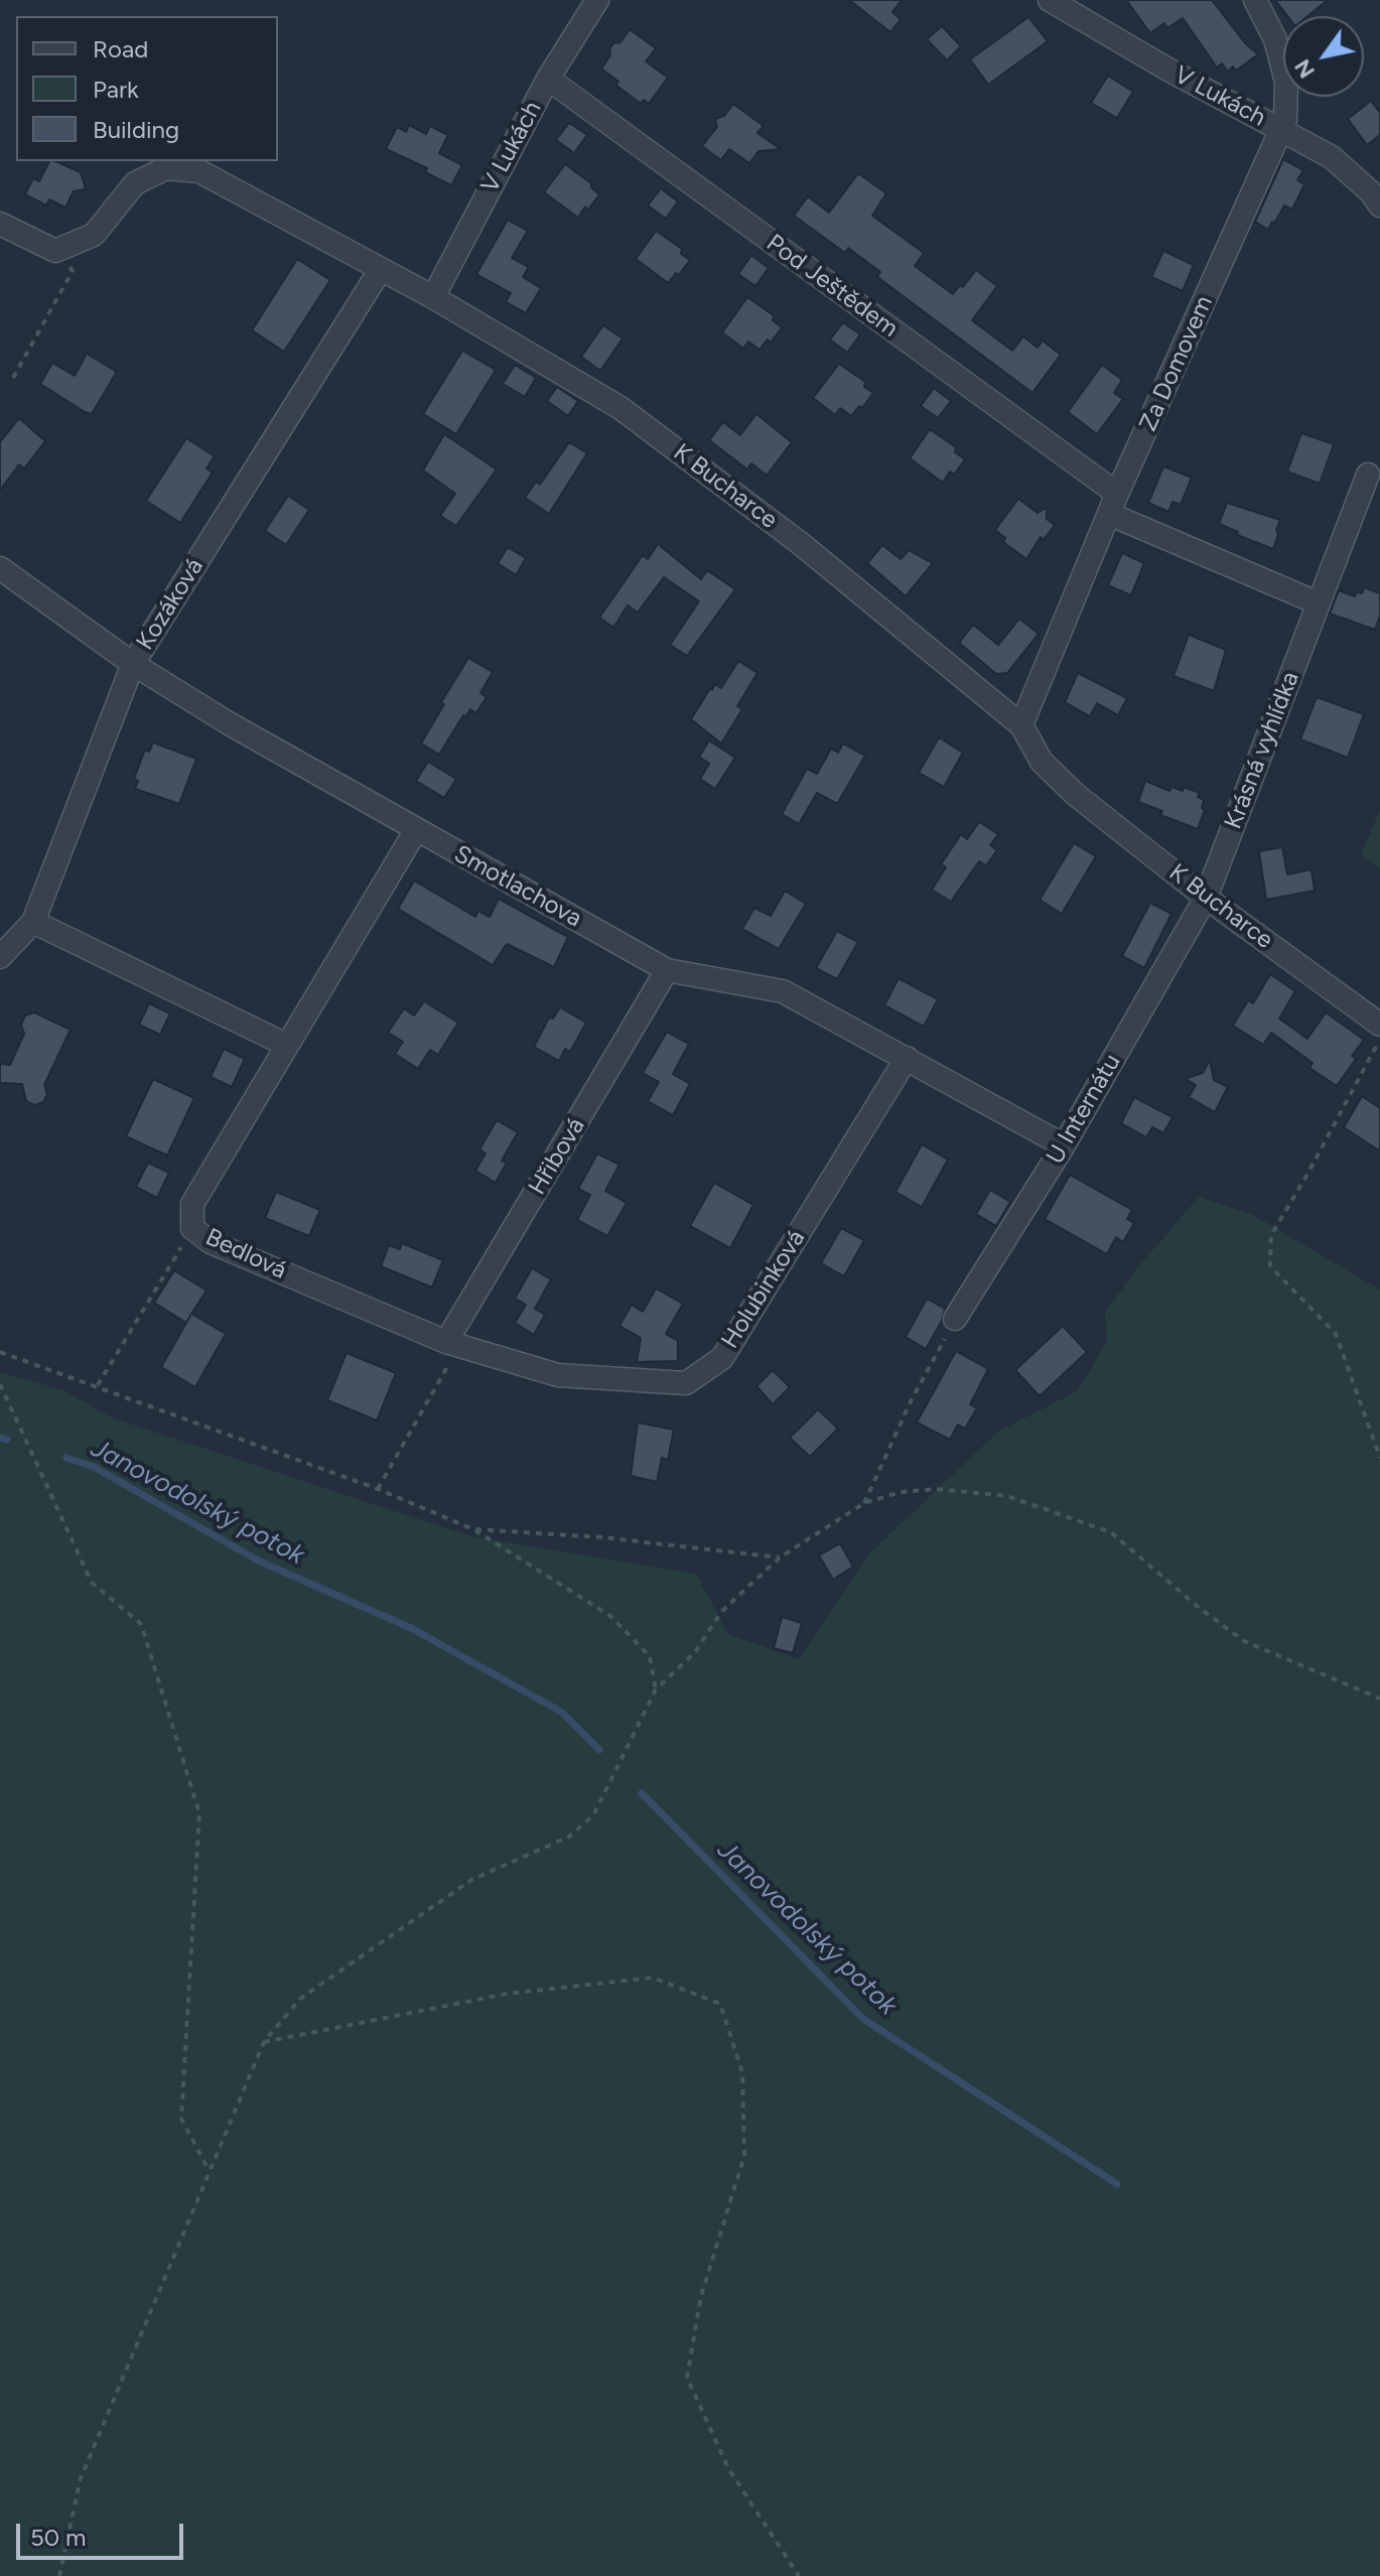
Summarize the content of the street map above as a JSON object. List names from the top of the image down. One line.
{"streets":{"street":["V Lukách","Pod Ještědem","Za Domovem","K Bucharce","Kozáková","Krásná vyhlídka","Smotlachova","U Internátu","Hřibová","Bedlová","Holubinková"]},"crossings":[["V Lukách","Pod Ještědem"],["V Lukách","Za Domovem"],["V Lukách","K Bucharce"],["Pod Ještědem","Za Domovem"],["Za Domovem","K Bucharce"],["K Bucharce","Kozáková"],["K Bucharce","Krásná vyhlídka"],["K Bucharce","U Internátu"],["Kozáková","Smotlachova"],["Krásná vyhlídka","U Internátu"],["Smotlachova","U Internátu"],["Smotlachova","Hřibová"],["Smotlachova","Bedlová"],["Smotlachova","Holubinková"],["Hřibová","Bedlová"],["Hřibová","Holubinková"],["Bedlová","Holubinková"]],"water":["Janovodolský potok"],"legend":["Road","Park","Building"],"scale_bar":"50 m","north":"bottom left"}
